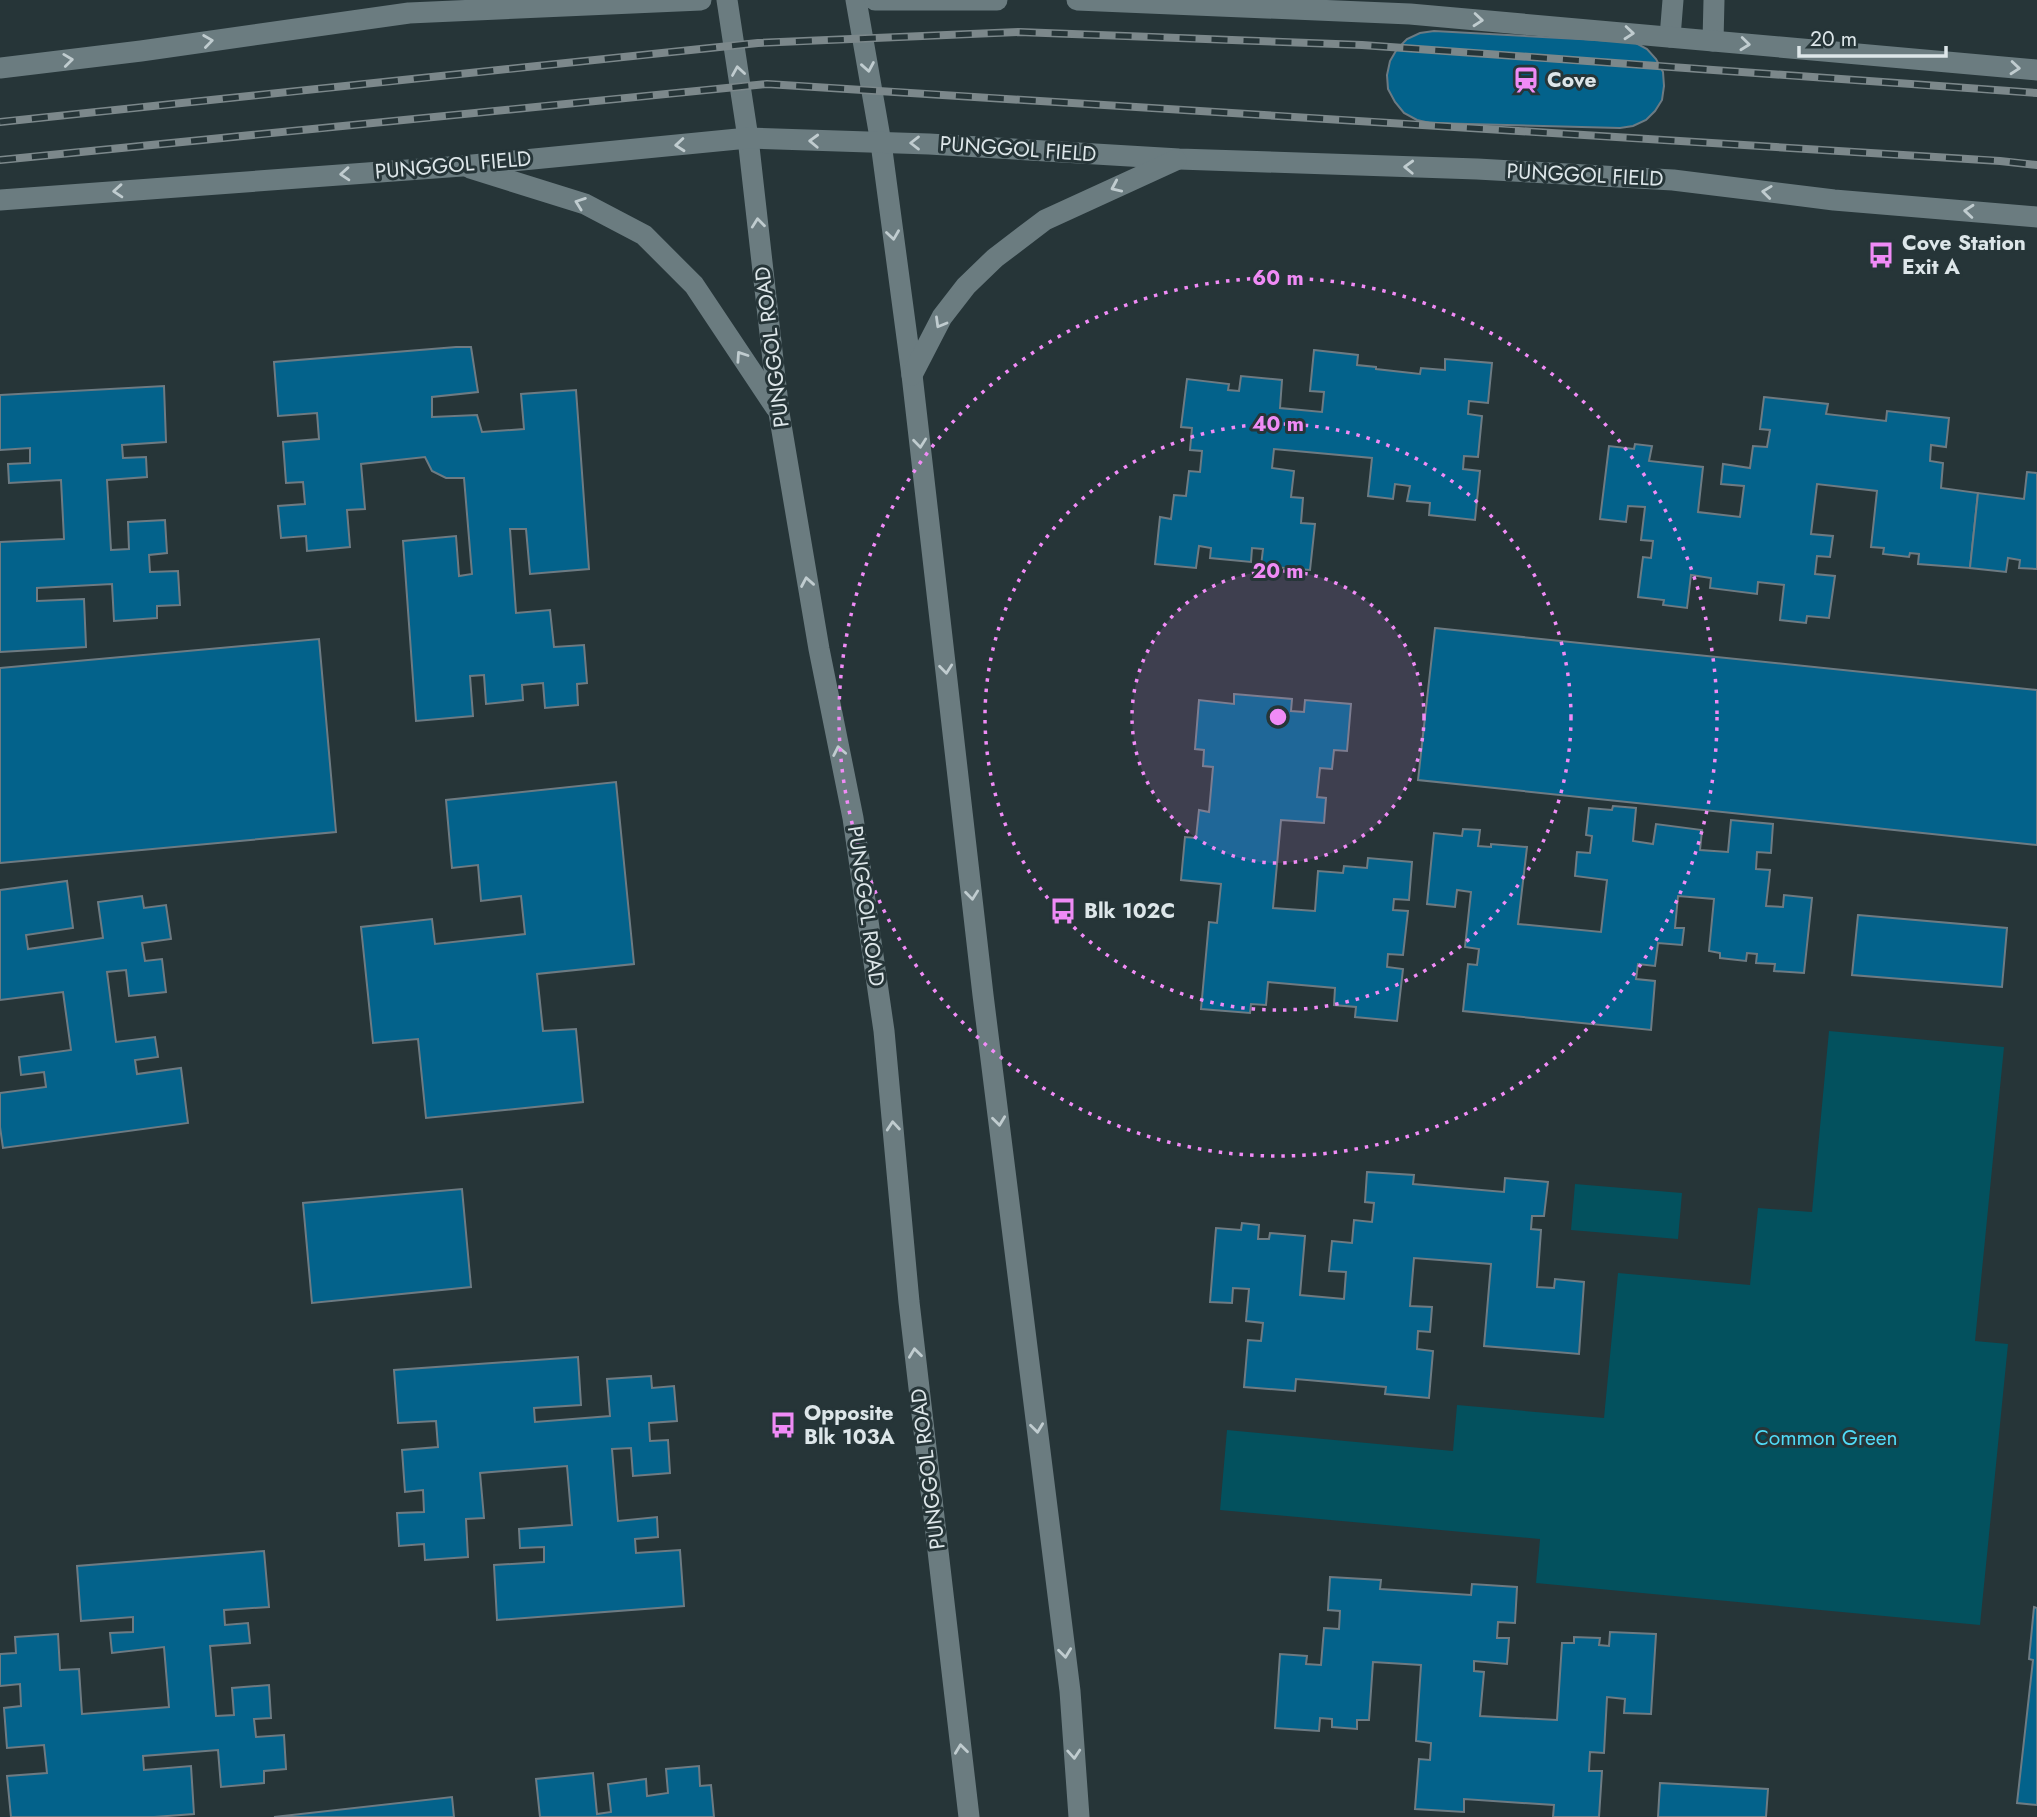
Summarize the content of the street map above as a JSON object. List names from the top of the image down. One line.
{"streets":{"main road":["PUNGGOL FIELD","PUNGGOL ROAD"]},"crossings":[["PUNGGOL FIELD","PUNGGOL ROAD"]],"parks":["Common Green"],"places":{"station":["Cove"],"bus stop":["Cove Station Exit A","Blk 102C","Opposite Blk 103A"]},"scale_bar":"20 m","rings":["60 m","40 m","20 m"]}
